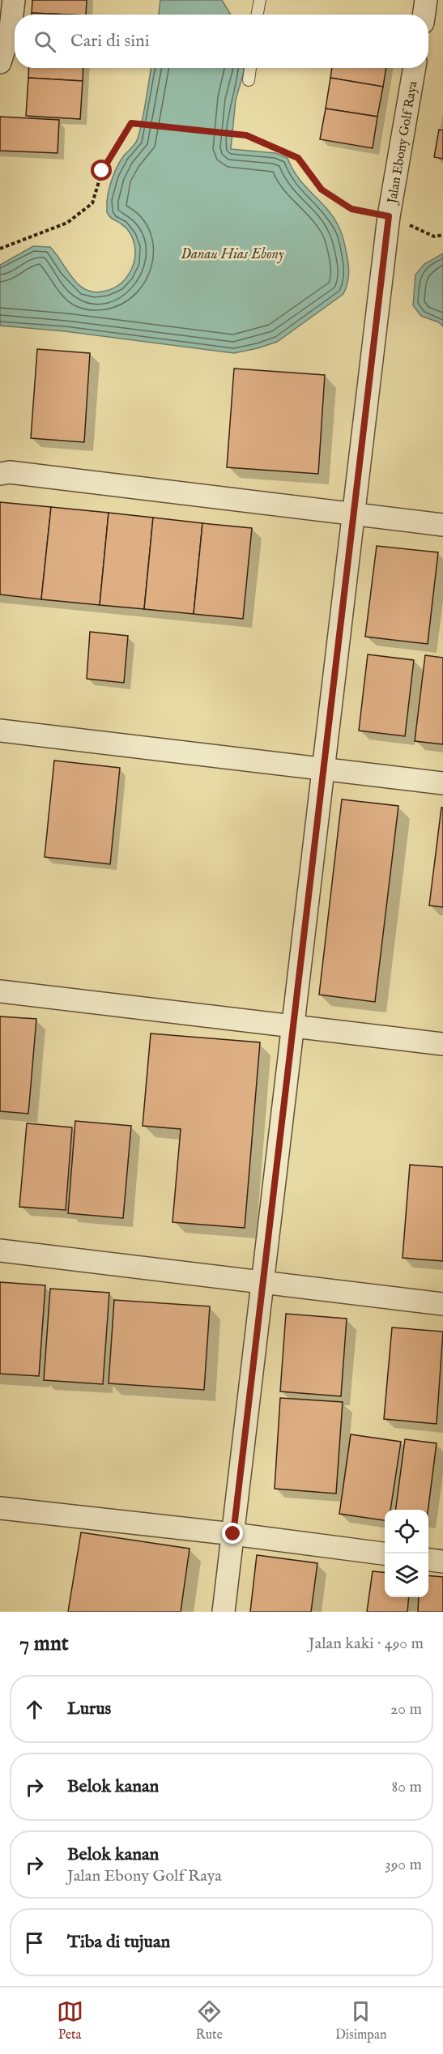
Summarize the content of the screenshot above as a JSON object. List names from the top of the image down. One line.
{"streets":{"street":["Jalan Ebony Golf Raya"]},"water":["Danau Hias Ebony"],"page":{"search":"Cari di sini","heading":["7 mnt","Jalan kaki · 490 m"],"list":[["Lurus","20 m"],["Belok kanan","80 m"],["Belok kanan","Jalan Ebony Golf Raya","390 m"],"Tiba di tujuan"],"nav":["Peta","Rute","Disimpan"]}}
